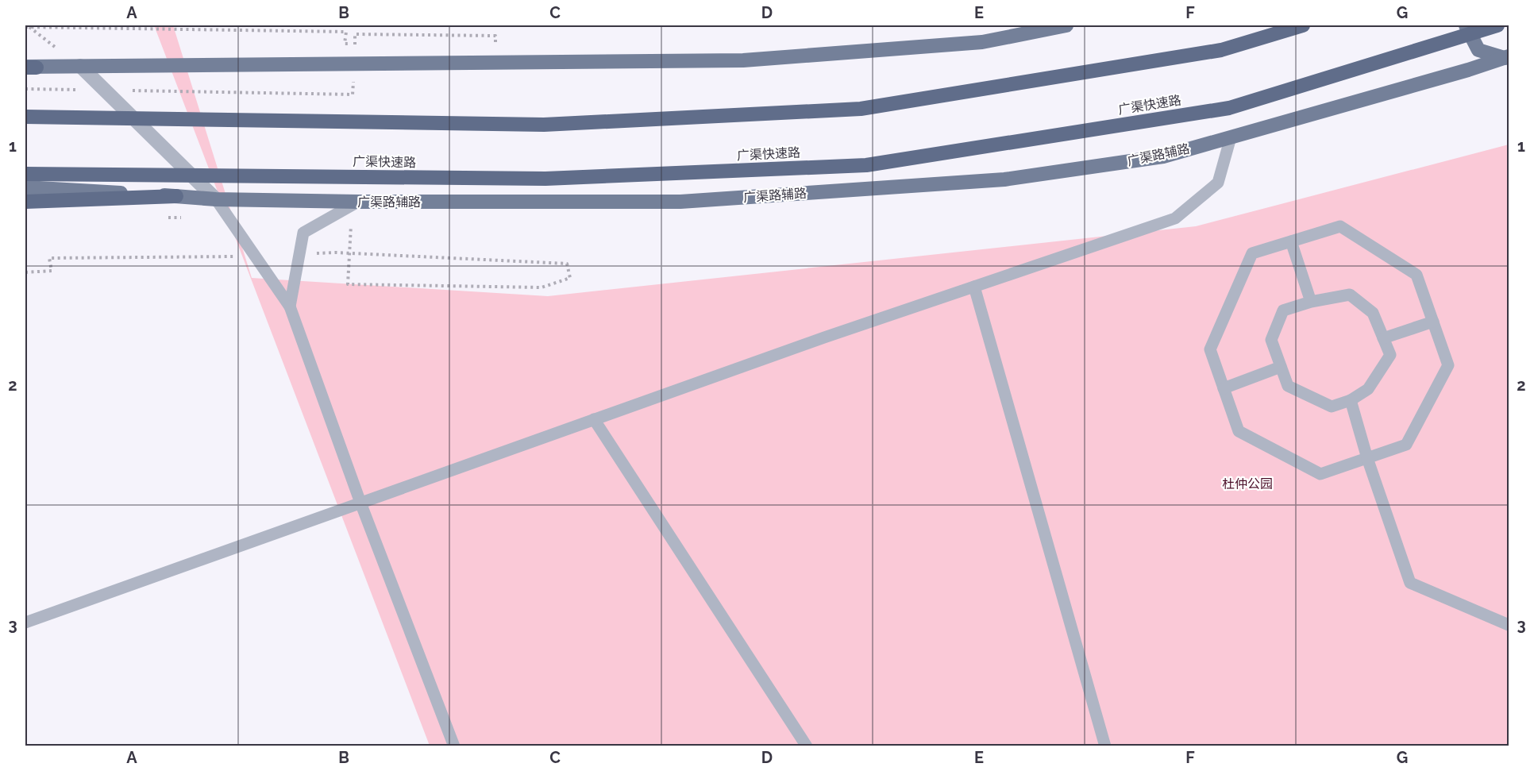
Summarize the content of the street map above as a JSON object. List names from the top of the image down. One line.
{"streets":{"highway":["广渠快速路"],"main road":["广渠路辅路"]},"parks":["杜仲公园"],"grid":{"columns":["A","B","C","D","E","F","G"],"rows":["1","2","3"]}}
